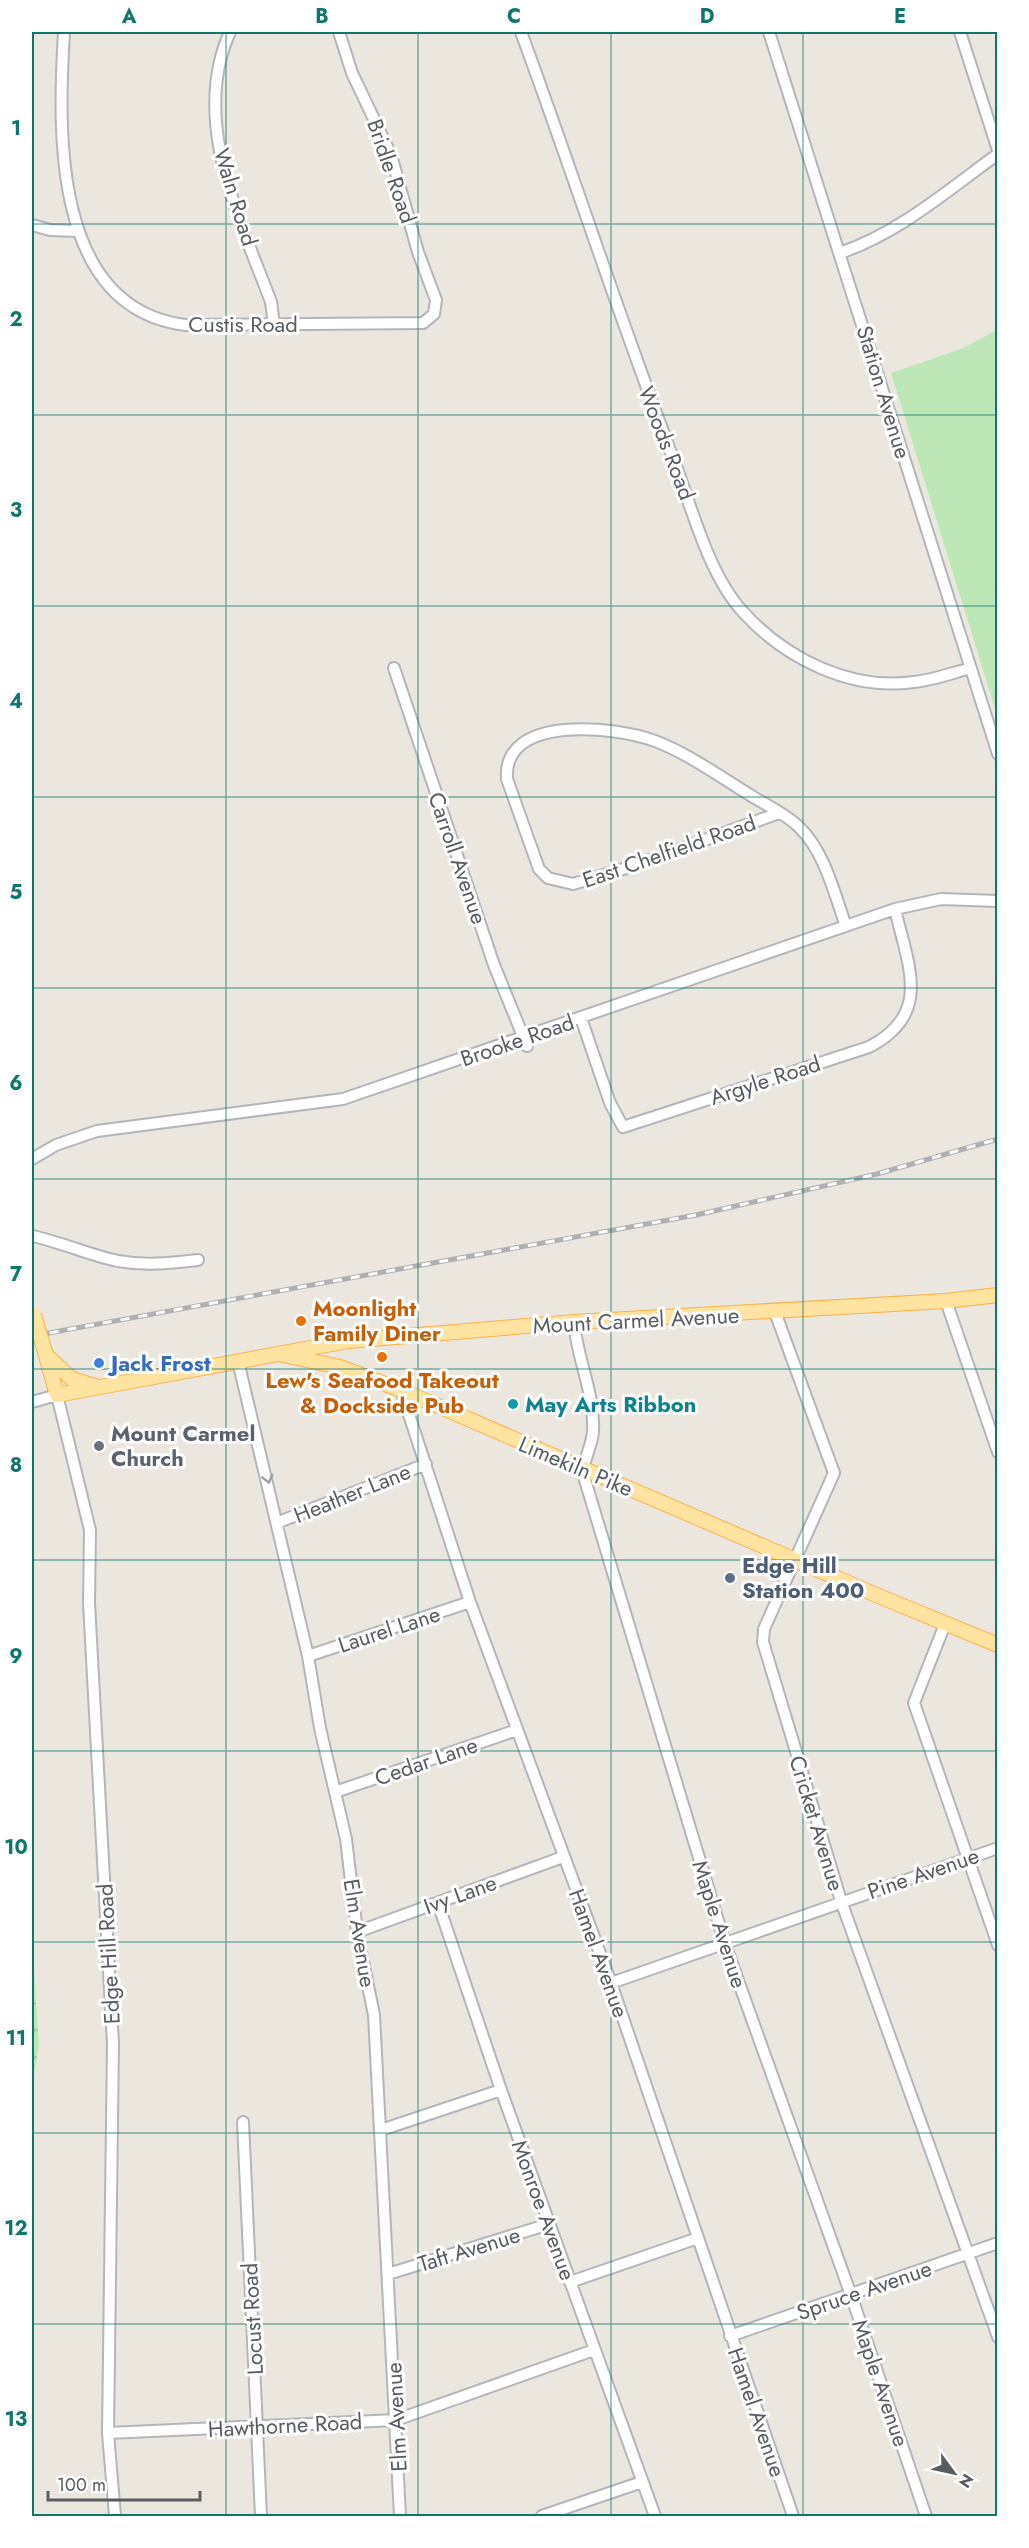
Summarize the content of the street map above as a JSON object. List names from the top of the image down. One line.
{"streets":{"main road":["Mount Carmel Avenue","Limekiln Pike"],"street":["Bridle Road","Waln Road","Custis Road","Station Avenue","Woods Road","East Chelfield Road","Carroll Avenue","Brooke Road","Argyle Road","Heather Lane","Laurel Lane","Cedar Lane","Cricket Avenue","Pine Avenue","Ivy Lane","Maple Avenue","Elm Avenue","Hamel Avenue","Edge Hill Road","Monroe Avenue","Taft Avenue","Spruce Avenue","Locust Road","Hawthorne Road"]},"crossings":[["Bridle Road","Custis Road"],["Waln Road","Custis Road"],["Station Avenue","Woods Road"],["Carroll Avenue","Brooke Road"],["Brooke Road","Argyle Road"],["Mount Carmel Avenue","Limekiln Pike"],["Mount Carmel Avenue","Cricket Avenue"],["Limekiln Pike","Cricket Avenue"],["Limekiln Pike","Maple Avenue"],["Limekiln Pike","Elm Avenue"],["Limekiln Pike","Hamel Avenue"],["Limekiln Pike","Edge Hill Road"],["Heather Lane","Elm Avenue"],["Heather Lane","Hamel Avenue"],["Laurel Lane","Elm Avenue"],["Laurel Lane","Hamel Avenue"],["Cedar Lane","Elm Avenue"],["Cedar Lane","Hamel Avenue"],["Cricket Avenue","Pine Avenue"],["Cricket Avenue","Spruce Avenue"],["Pine Avenue","Maple Avenue"],["Pine Avenue","Hamel Avenue"],["Ivy Lane","Elm Avenue"],["Ivy Lane","Hamel Avenue"],["Ivy Lane","Monroe Avenue"],["Maple Avenue","Spruce Avenue"],["Elm Avenue","Taft Avenue"],["Elm Avenue","Hawthorne Road"],["Hamel Avenue","Spruce Avenue"],["Edge Hill Road","Hawthorne Road"],["Monroe Avenue","Taft Avenue"],["Monroe Avenue","Hawthorne Road"],["Locust Road","Hawthorne Road"]],"places":["Moonlight Family Diner","Lew's Seafood Takeout & Dockside Pub","Jack Frost","May Arts Ribbon","Mount Carmel Church","Edge Hill Station 400"],"scale_bar":"100 m","north":"bottom right","grid":{"columns":["A","B","C","D","E"],"rows":["1","2","3","4","5","6","7","8","9","10","11","12","13"]}}
